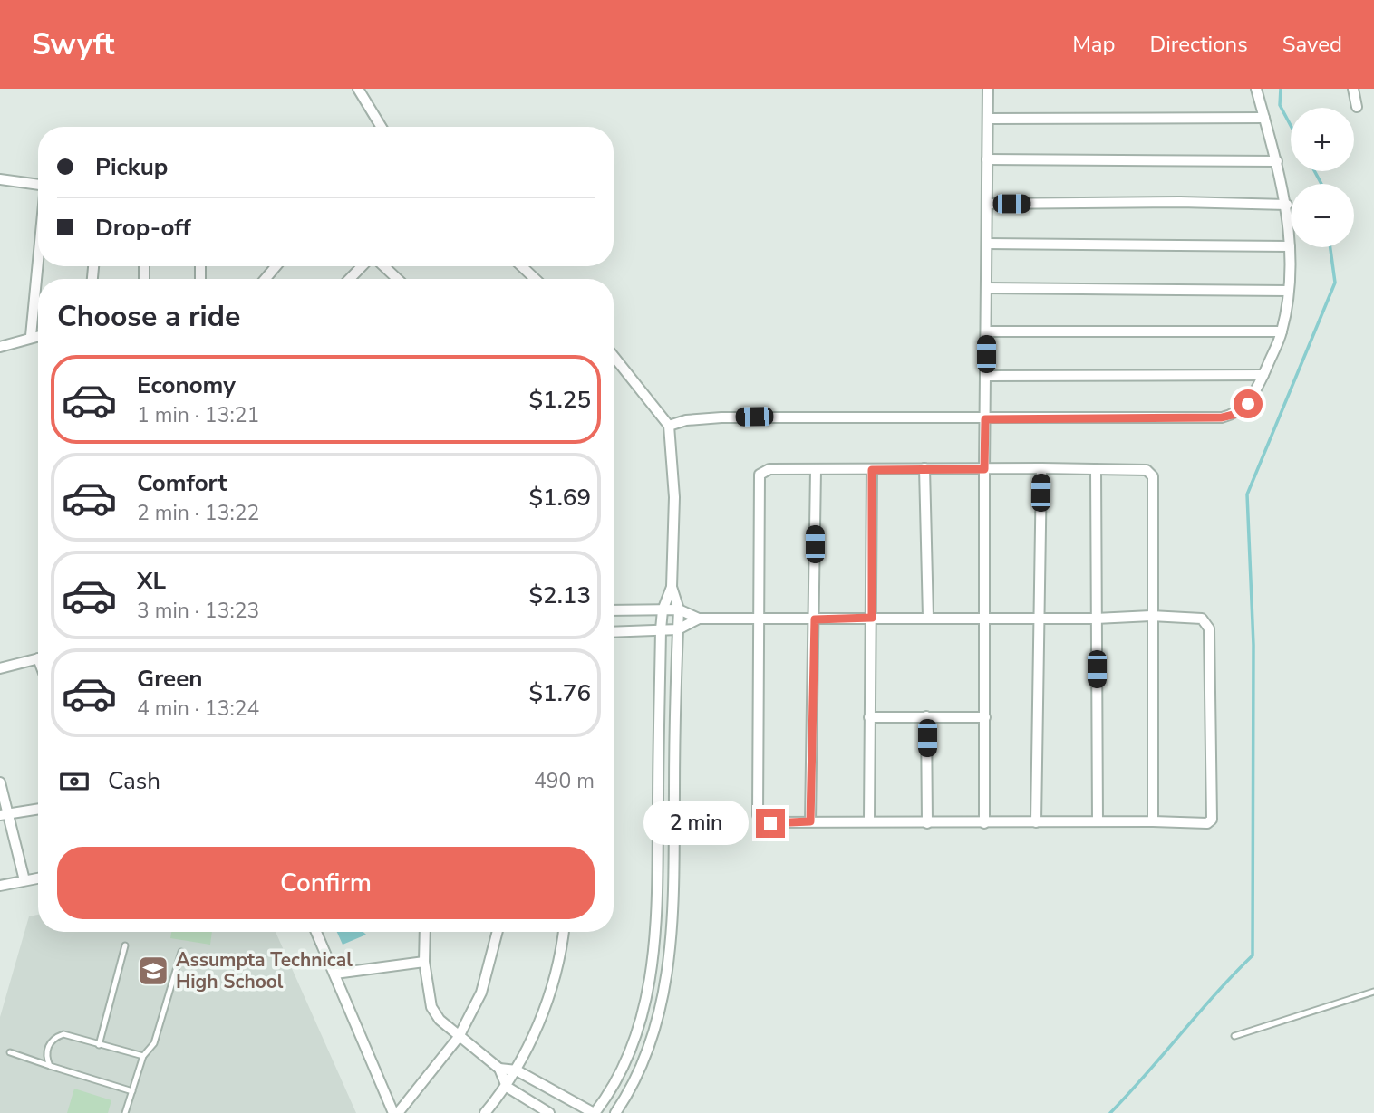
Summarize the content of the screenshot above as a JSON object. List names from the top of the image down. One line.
{"places":{"school or university":["Assumpta Technical High School"]},"page":{"header":"Swyft","nav":["Map","Directions","Saved"],"map_buttons":["+","−"],"banner":["Pickup","Drop-off"],"heading":"Choose a ride","list":[{"name":"Economy","note":"1 min · 13:21","value":"$1.25"},{"name":"Comfort","note":"2 min · 13:22","value":"$1.69"},{"name":"XL","note":"3 min · 13:23","value":"$2.13"},{"name":"Green","note":"4 min · 13:24","value":"$1.76"}],"pay":["Cash","490 m"],"bubble":"2 min","buttons":"Confirm"}}
